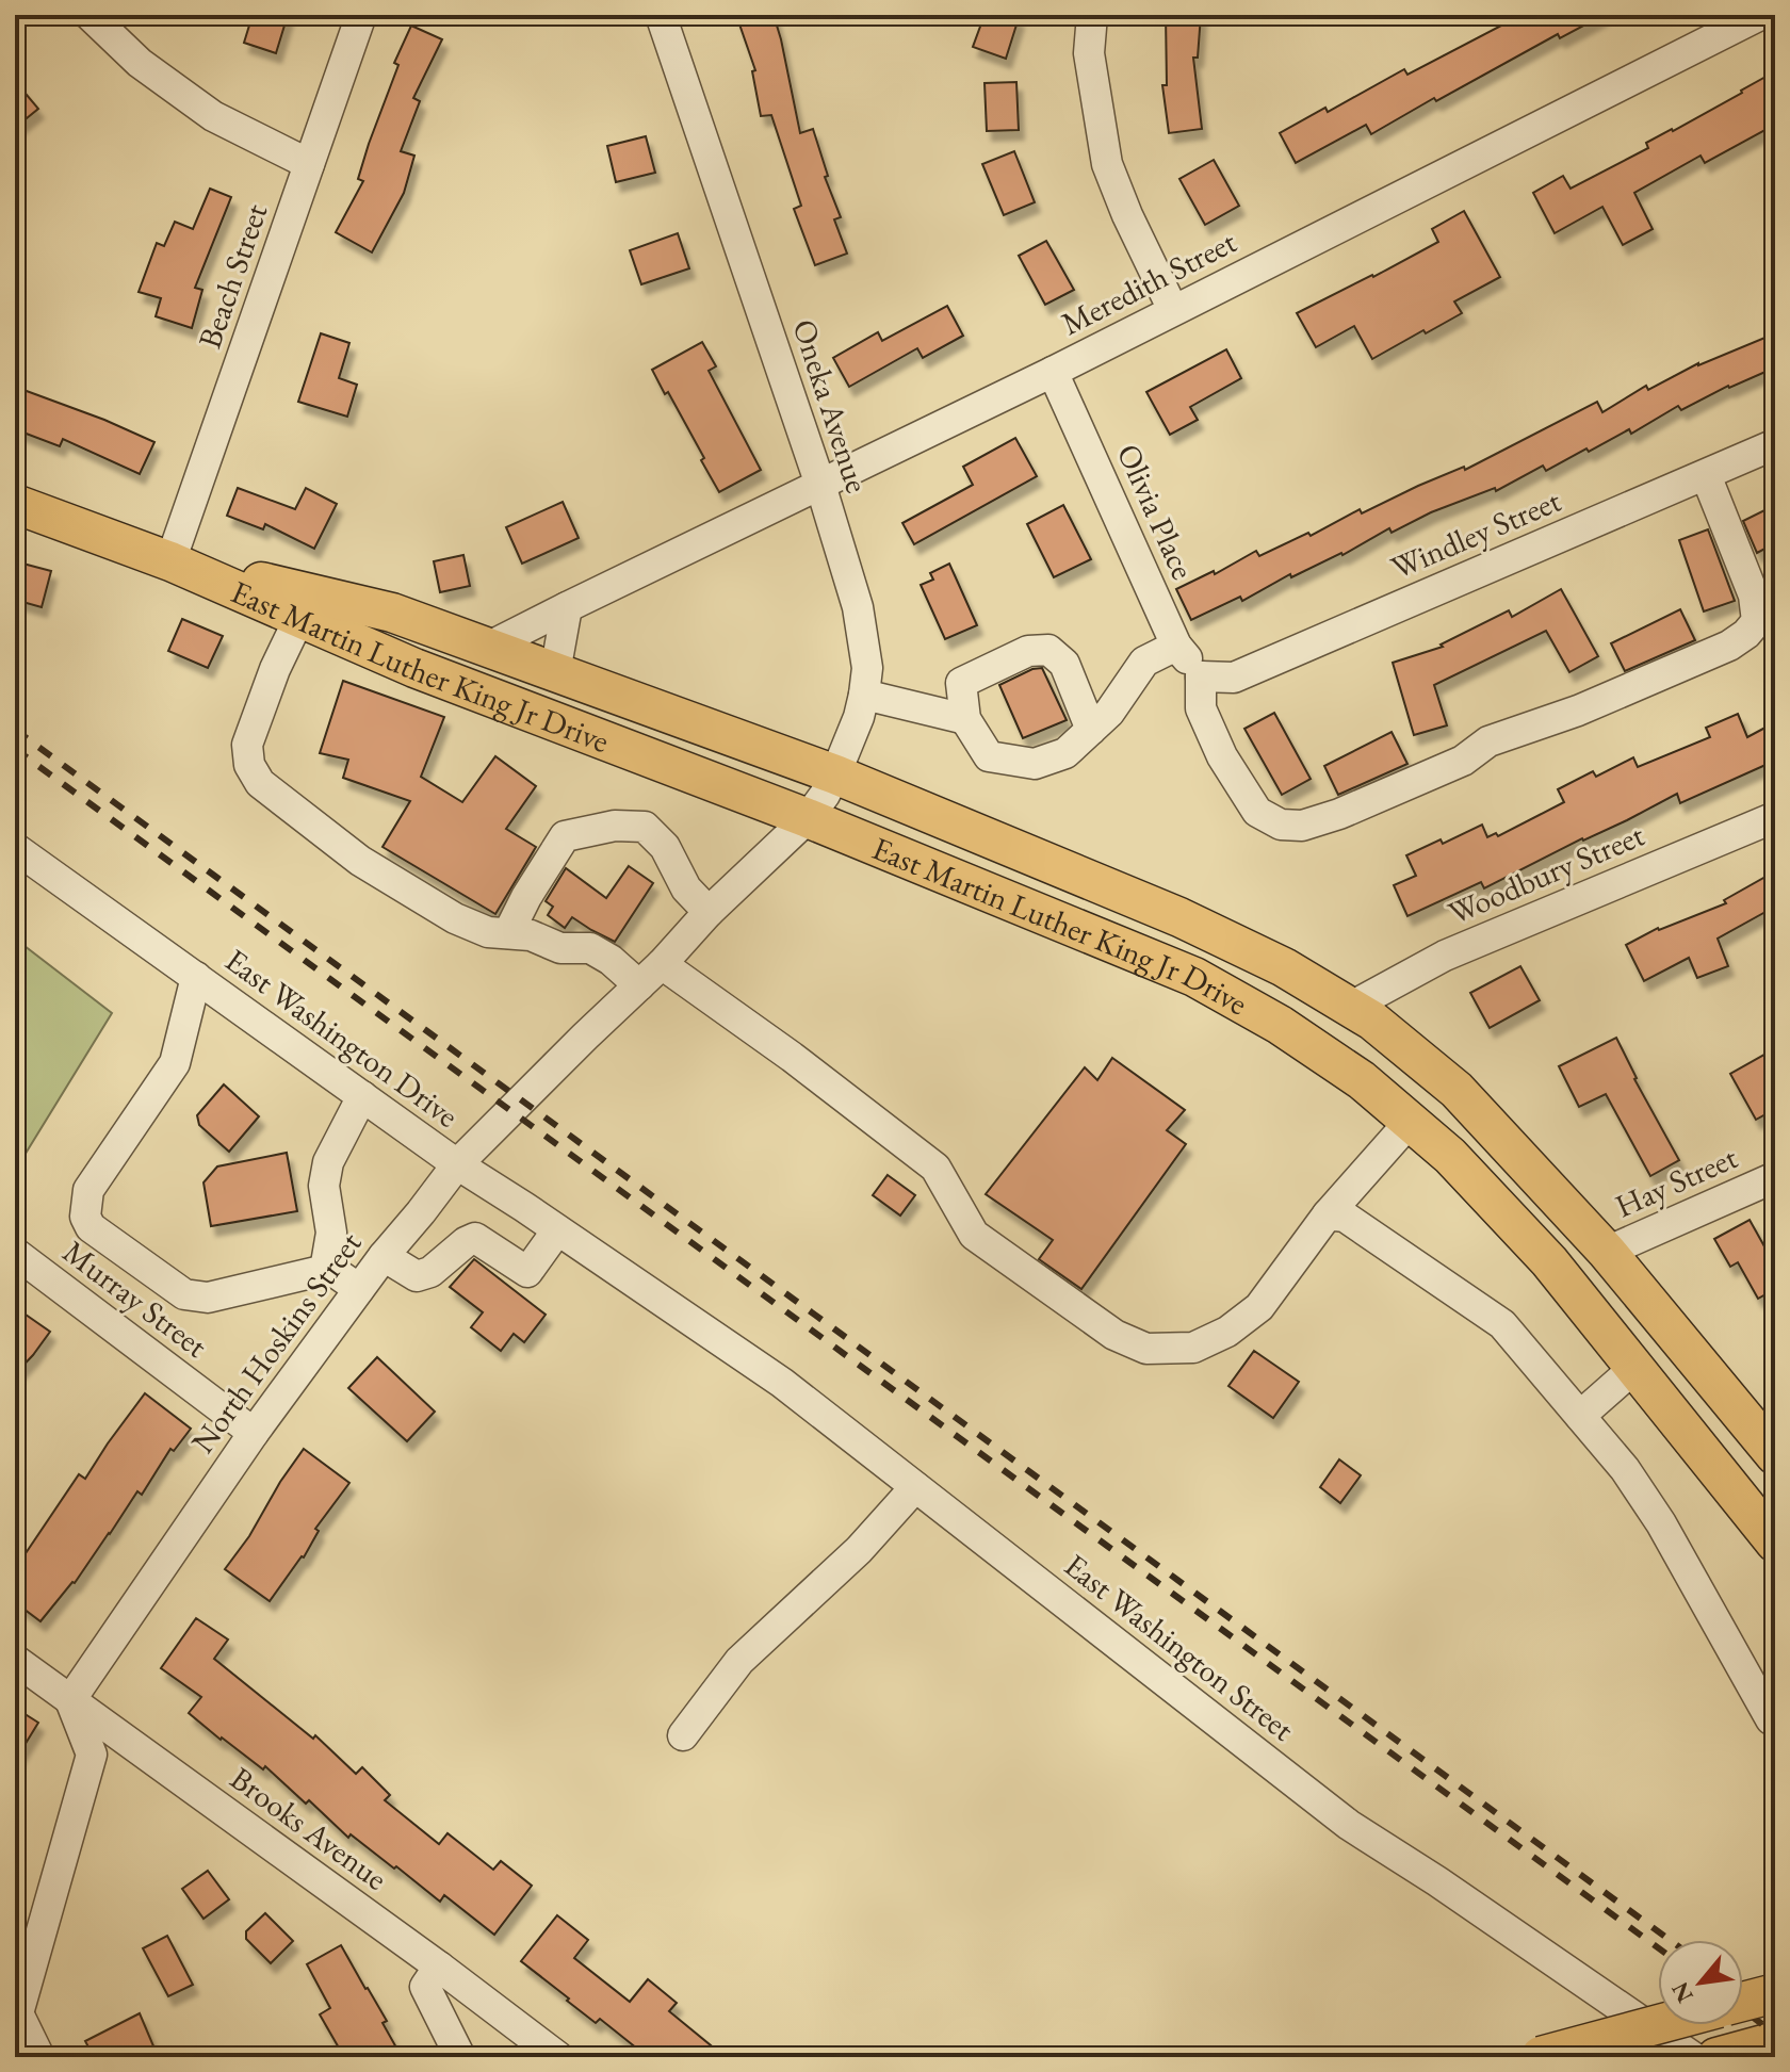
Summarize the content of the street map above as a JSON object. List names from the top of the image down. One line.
{"streets":{"main road":["East Martin Luther King Jr Drive"],"street":["Beach Street","Meredith Street","Oneka Avenue","Olivia Place","Windley Street","Woodbury Street","East Washington Drive","Hay Street","Murray Street","North Hoskins Street","East Washington Street","Brooks Avenue"]},"crossings":[["Beach Street","East Martin Luther King Jr Drive"],["Meredith Street","Oneka Avenue"],["Meredith Street","Olivia Place"],["Meredith Street","East Martin Luther King Jr Drive"],["Oneka Avenue","East Martin Luther King Jr Drive"],["Oneka Avenue","North Hoskins Street"],["Olivia Place","Windley Street"],["East Martin Luther King Jr Drive","Woodbury Street"],["East Martin Luther King Jr Drive","Hay Street"],["East Martin Luther King Jr Drive","North Hoskins Street"],["East Washington Drive","North Hoskins Street"],["East Washington Drive","East Washington Street"],["Murray Street","North Hoskins Street"],["North Hoskins Street","Brooks Avenue"]],"north":"bottom left"}
